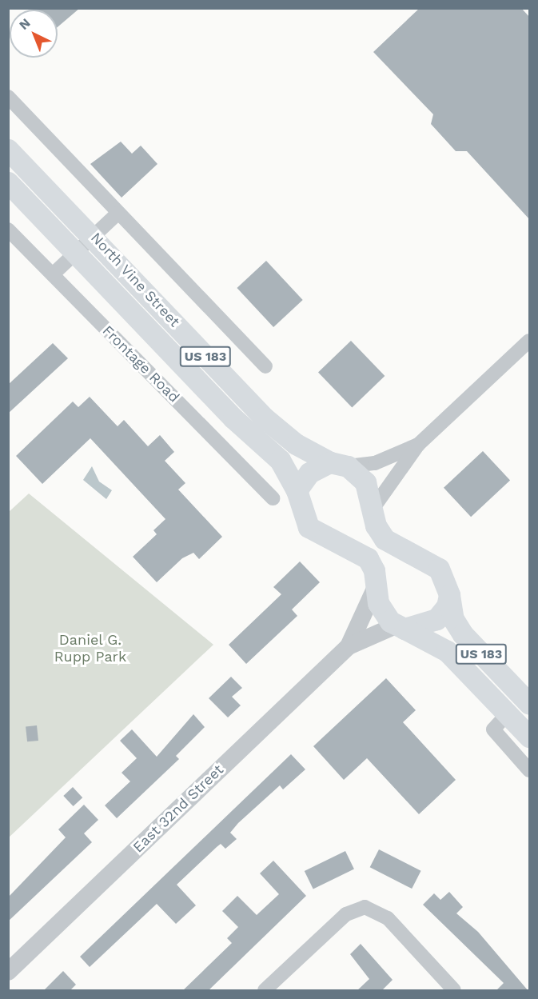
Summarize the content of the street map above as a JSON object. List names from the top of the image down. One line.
{"streets":{"main road":["North Vine Street","US 183"],"street":["Frontage Road","East 32nd Street"]},"crossings":[["North Vine Street","US 183"],["North Vine Street","East 32nd Street"],["US 183","East 32nd Street"]],"parks":["Daniel G. Rupp Park"],"north":"top left"}
